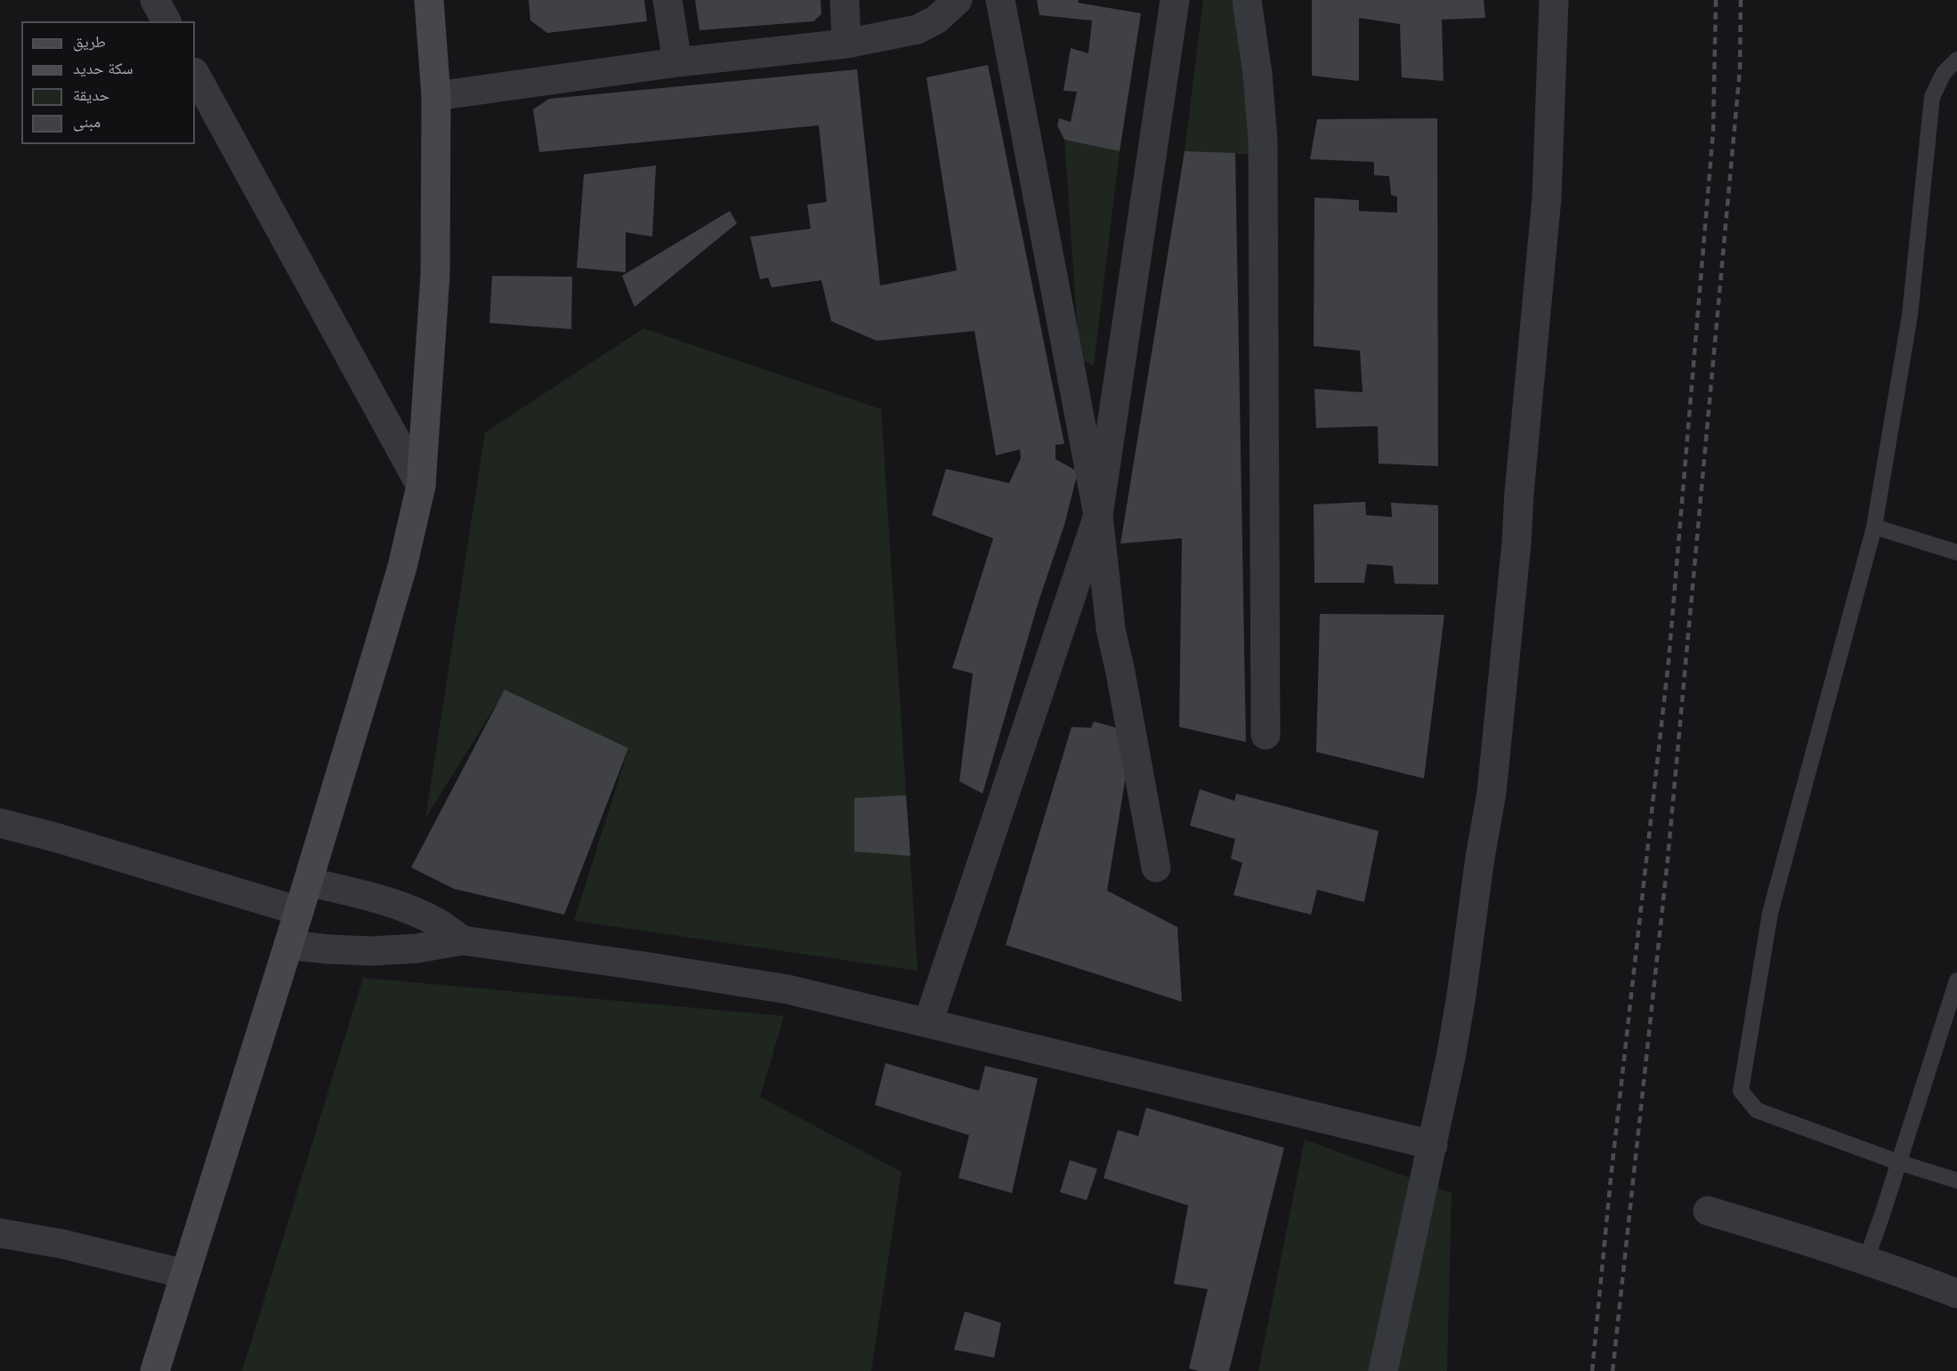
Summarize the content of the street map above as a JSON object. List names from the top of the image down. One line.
{"legend":["طريق","سكة حديد","حديقة","مبنى"]}
